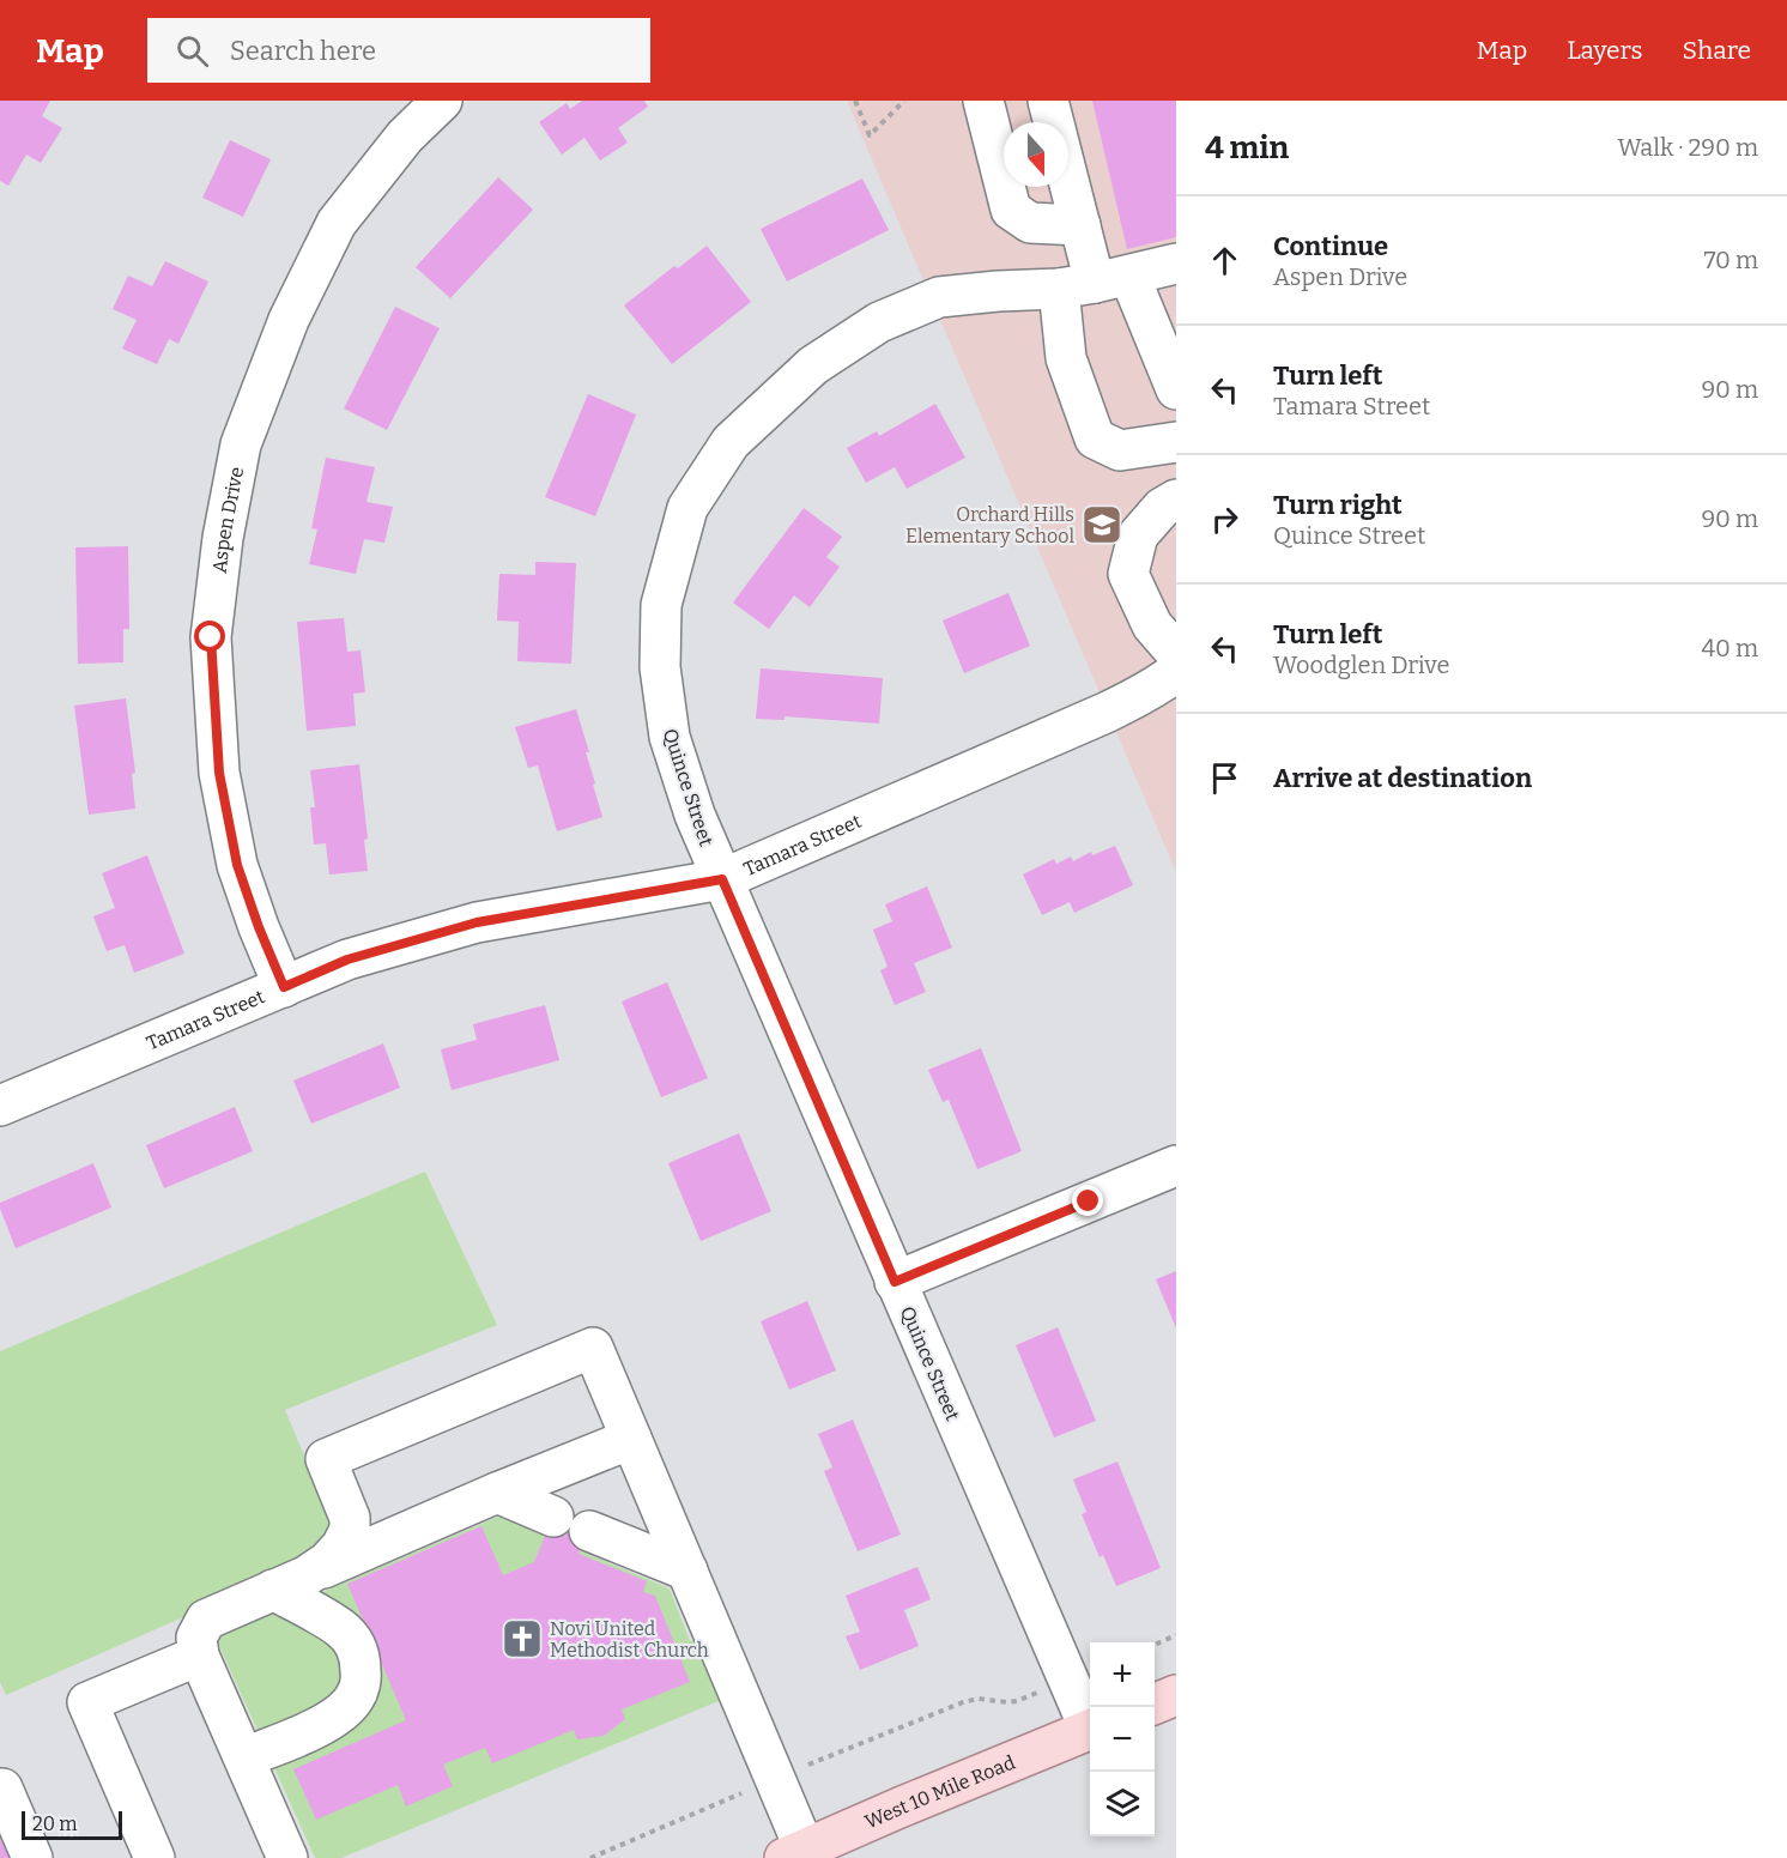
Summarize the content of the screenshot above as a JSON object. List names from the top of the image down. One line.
{"streets":{"main road":["West 10 Mile Road"],"street":["Aspen Drive","Quince Street","Tamara Street"]},"crossings":[["Aspen Drive","Tamara Street"],["Quince Street","Tamara Street"]],"places":{"school or university":["Orchard Hills Elementary School"],"church":["Novi United Methodist Church"]},"scale_bar":"20 m","north":"bottom","page":{"header":"Map","search":"Search here","nav":["Map","Layers","Share"],"heading":["4 min","Walk · 290 m"],"list":[["Continue","Aspen Drive","70 m"],["Turn left","Tamara Street","90 m"],["Turn right","Quince Street","90 m"],["Turn left","Woodglen Drive","40 m"],"Arrive at destination"],"map_buttons":["+","−"],"scale":"20 m"}}
